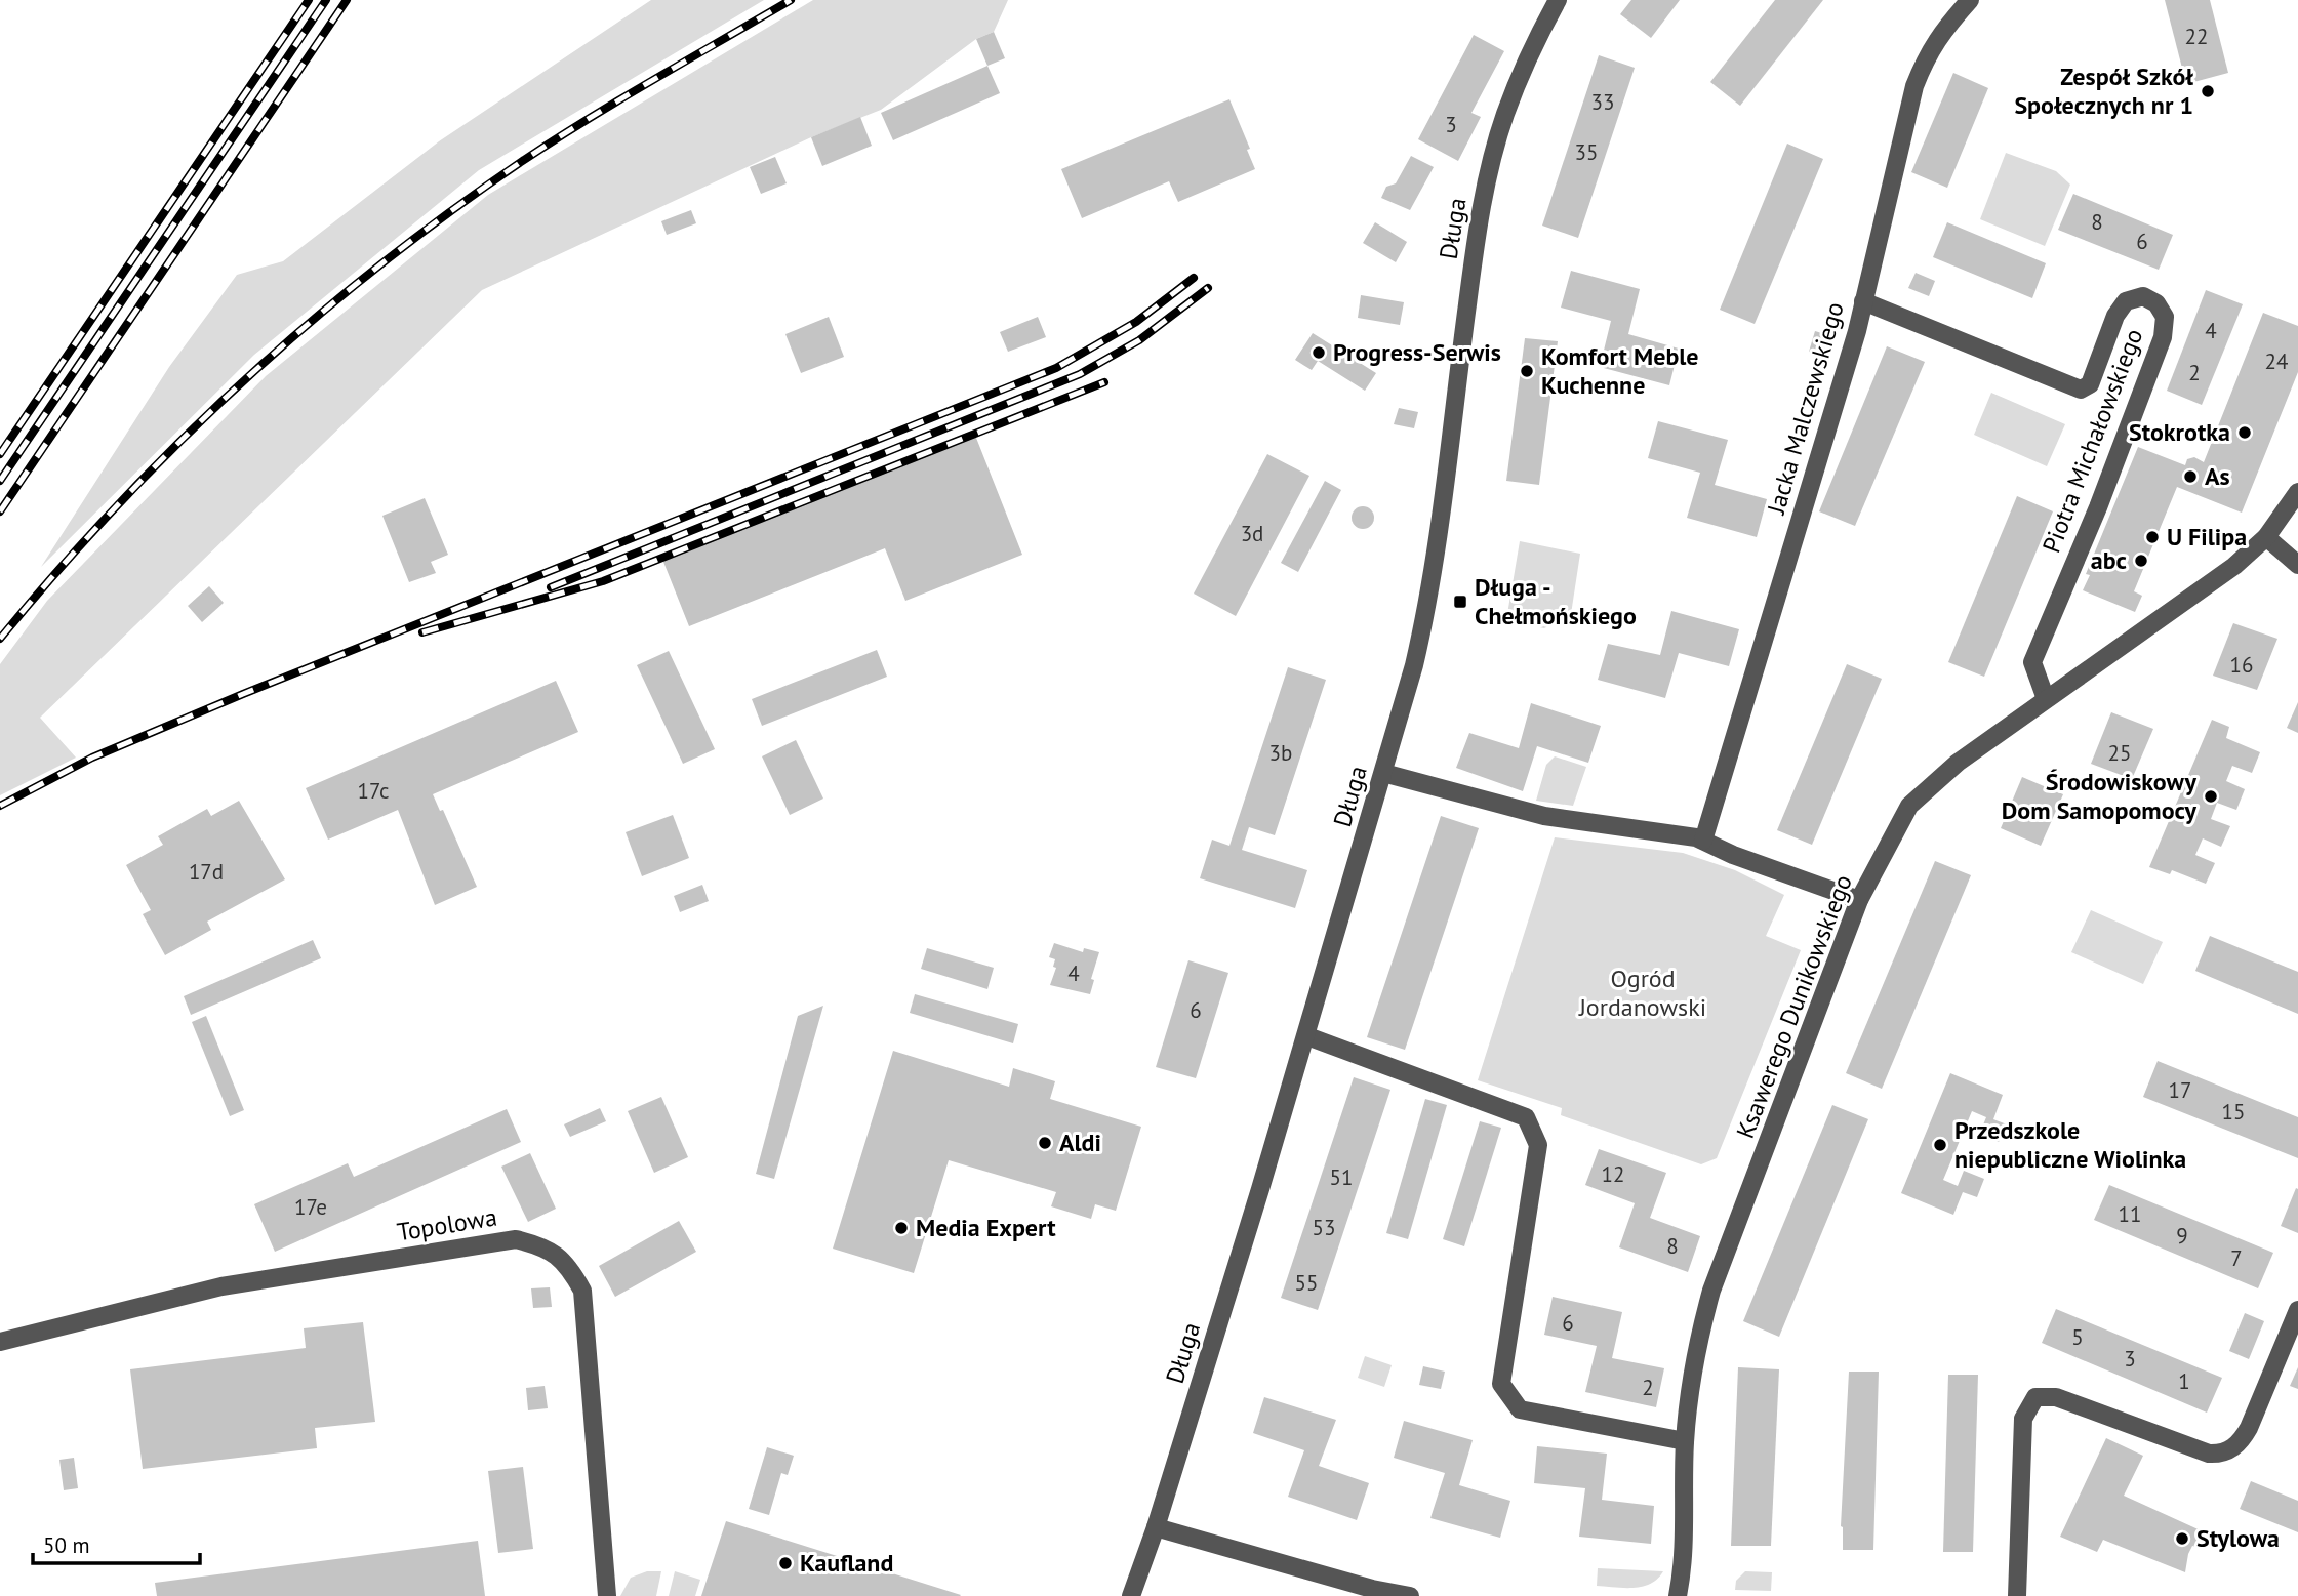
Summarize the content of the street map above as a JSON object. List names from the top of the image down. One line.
{"streets":{"street":["Długa","Jacka Malczewskiego","Piotra Michałowskiego","Ksawerego Dunikowskiego","Topolowa"]},"crossings":[["Jacka Malczewskiego","Piotra Michałowskiego"],["Piotra Michałowskiego","Ksawerego Dunikowskiego"]],"parks":["Ogród Jordanowski"],"places":{"other":["Zespół Szkół Społecznych nr 1","Progress-Serwis","Komfort Meble Kuchenne","Stokrotka","As","U Filipa","abc","Środowiskowy Dom Samopomocy","Aldi","Przedszkole niepubliczne Wiolinka","Media Expert","Stylowa","Kaufland"],"transit":["Długa - Chełmońskiego"]},"house_numbers":["22","33","3","35","8","6","4","24","2","3d","16","3b","25","17c","17d","4","6","17","15","12","51","17e","11","53","9","8","7","55","6","5","3","1","2"],"scale_bar":"50 m"}
